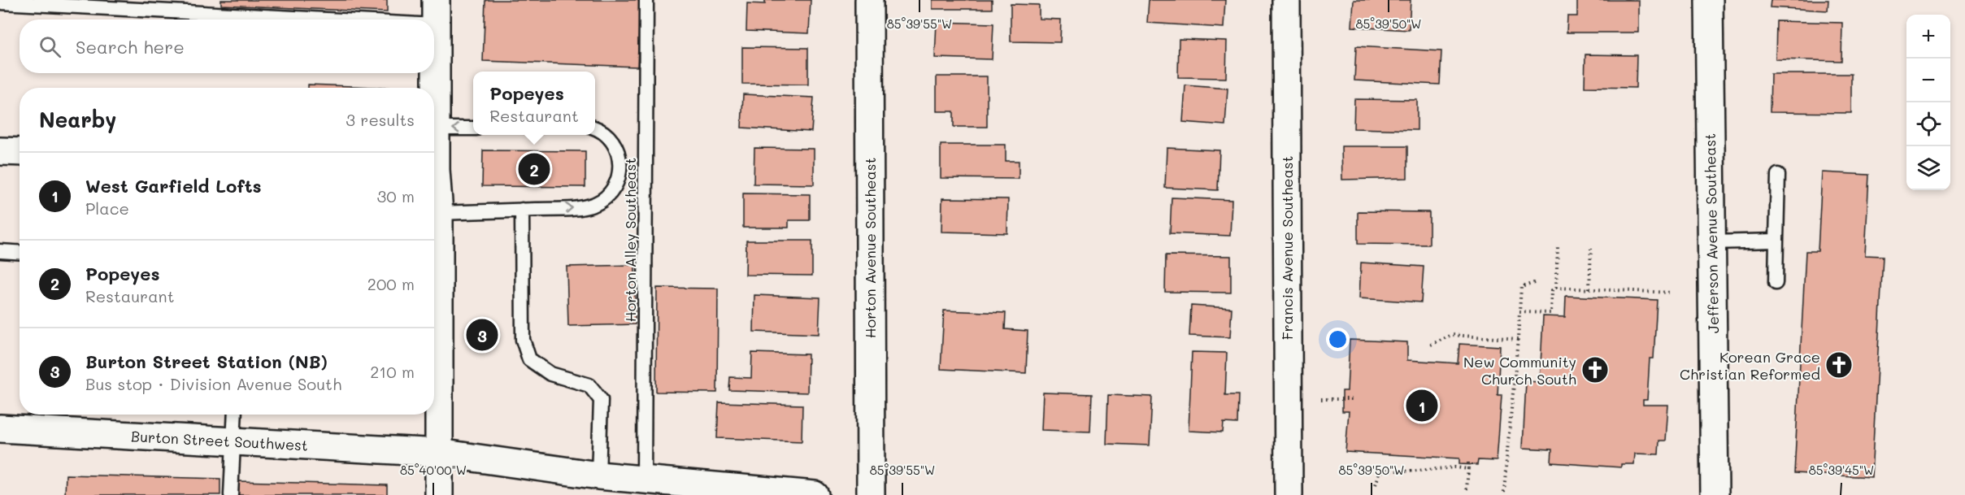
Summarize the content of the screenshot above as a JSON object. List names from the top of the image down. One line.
{"streets":{"street":["Jefferson Avenue Southeast","Horton Avenue Southeast","Francis Avenue Southeast","Burton Street Southwest"],"lane":["Horton Alley Southeast"]},"crossings":[["Horton Alley Southeast","Burton Street Southwest"]],"places":{"church":["Korean Grace Christian Reformed","New Community Church South"]},"page":{"map_buttons":["+","−"],"search":"Search here","popup":["Popeyes","Restaurant"],"heading":["Nearby","3 results"],"pins":["2","3","1"],"list":[{"mark":"1","name":"West Garfield Lofts","note":"Place","value":"30 m"},{"mark":"2","name":"Popeyes","note":"Restaurant","value":"200 m"},{"mark":"3","name":"Burton Street Station (NB)","note":"Bus stop · Division Avenue South","value":"210 m"}]},"coordinates":["85°39'55\"W","85°39'50\"W","85°40'00\"W","85°39'45\"W"]}
